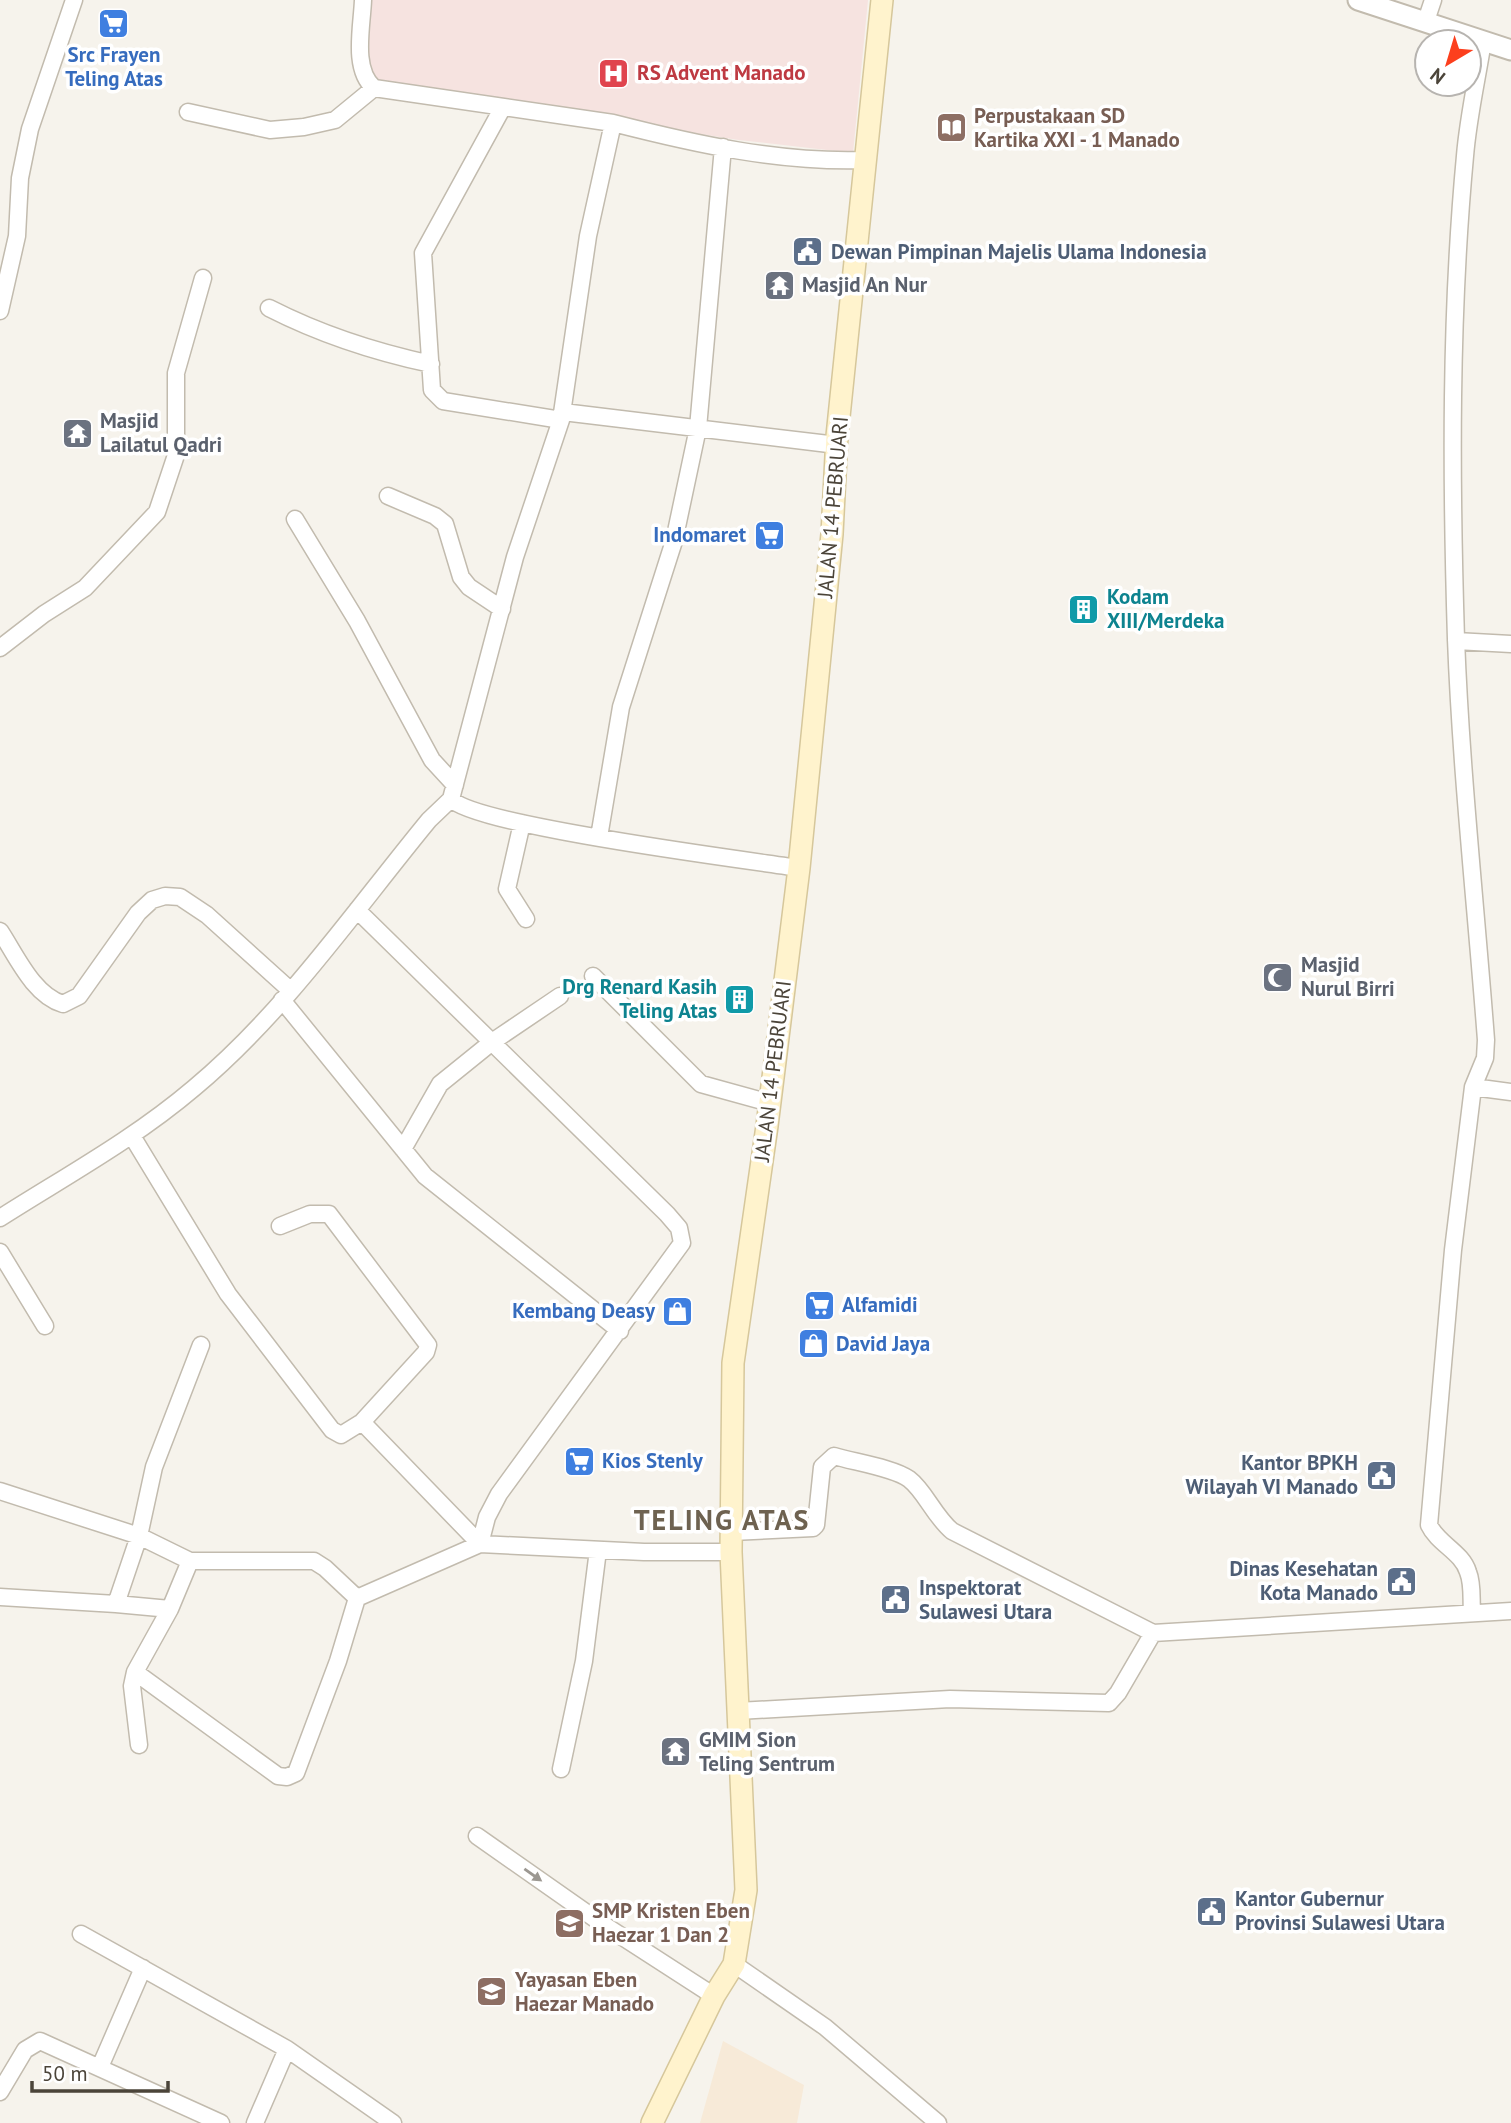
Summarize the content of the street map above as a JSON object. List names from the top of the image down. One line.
{"streets":{"main road":["JALAN 14 PEBRUARI"]},"districts":["TELING ATAS"],"places":{"supermarket":["Src Frayen Teling Atas","Indomaret","Alfamidi","Kios Stenly"],"hospital":["RS Advent Manado"],"library":["Perpustakaan SD Kartika XXI - 1 Manado"],"public building":["Dewan Pimpinan Majelis Ulama Indonesia","Kantor BPKH Wilayah VI Manado","Dinas Kesehatan Kota Manado","Inspektorat Sulawesi Utara","Kantor Gubernur Provinsi Sulawesi Utara"],"temple":["Masjid An Nur","Masjid Lailatul Qadri","GMIM Sion Teling Sentrum"],"building":["Kodam XIII/Merdeka","Drg Renard Kasih Teling Atas"],"mosque":["Masjid Nurul Birri"],"shop":["Kembang Deasy","David Jaya"],"school or university":["SMP Kristen Eben Haezar 1 Dan 2","Yayasan Eben Haezar Manado"]},"scale_bar":"50 m","north":"bottom left"}
